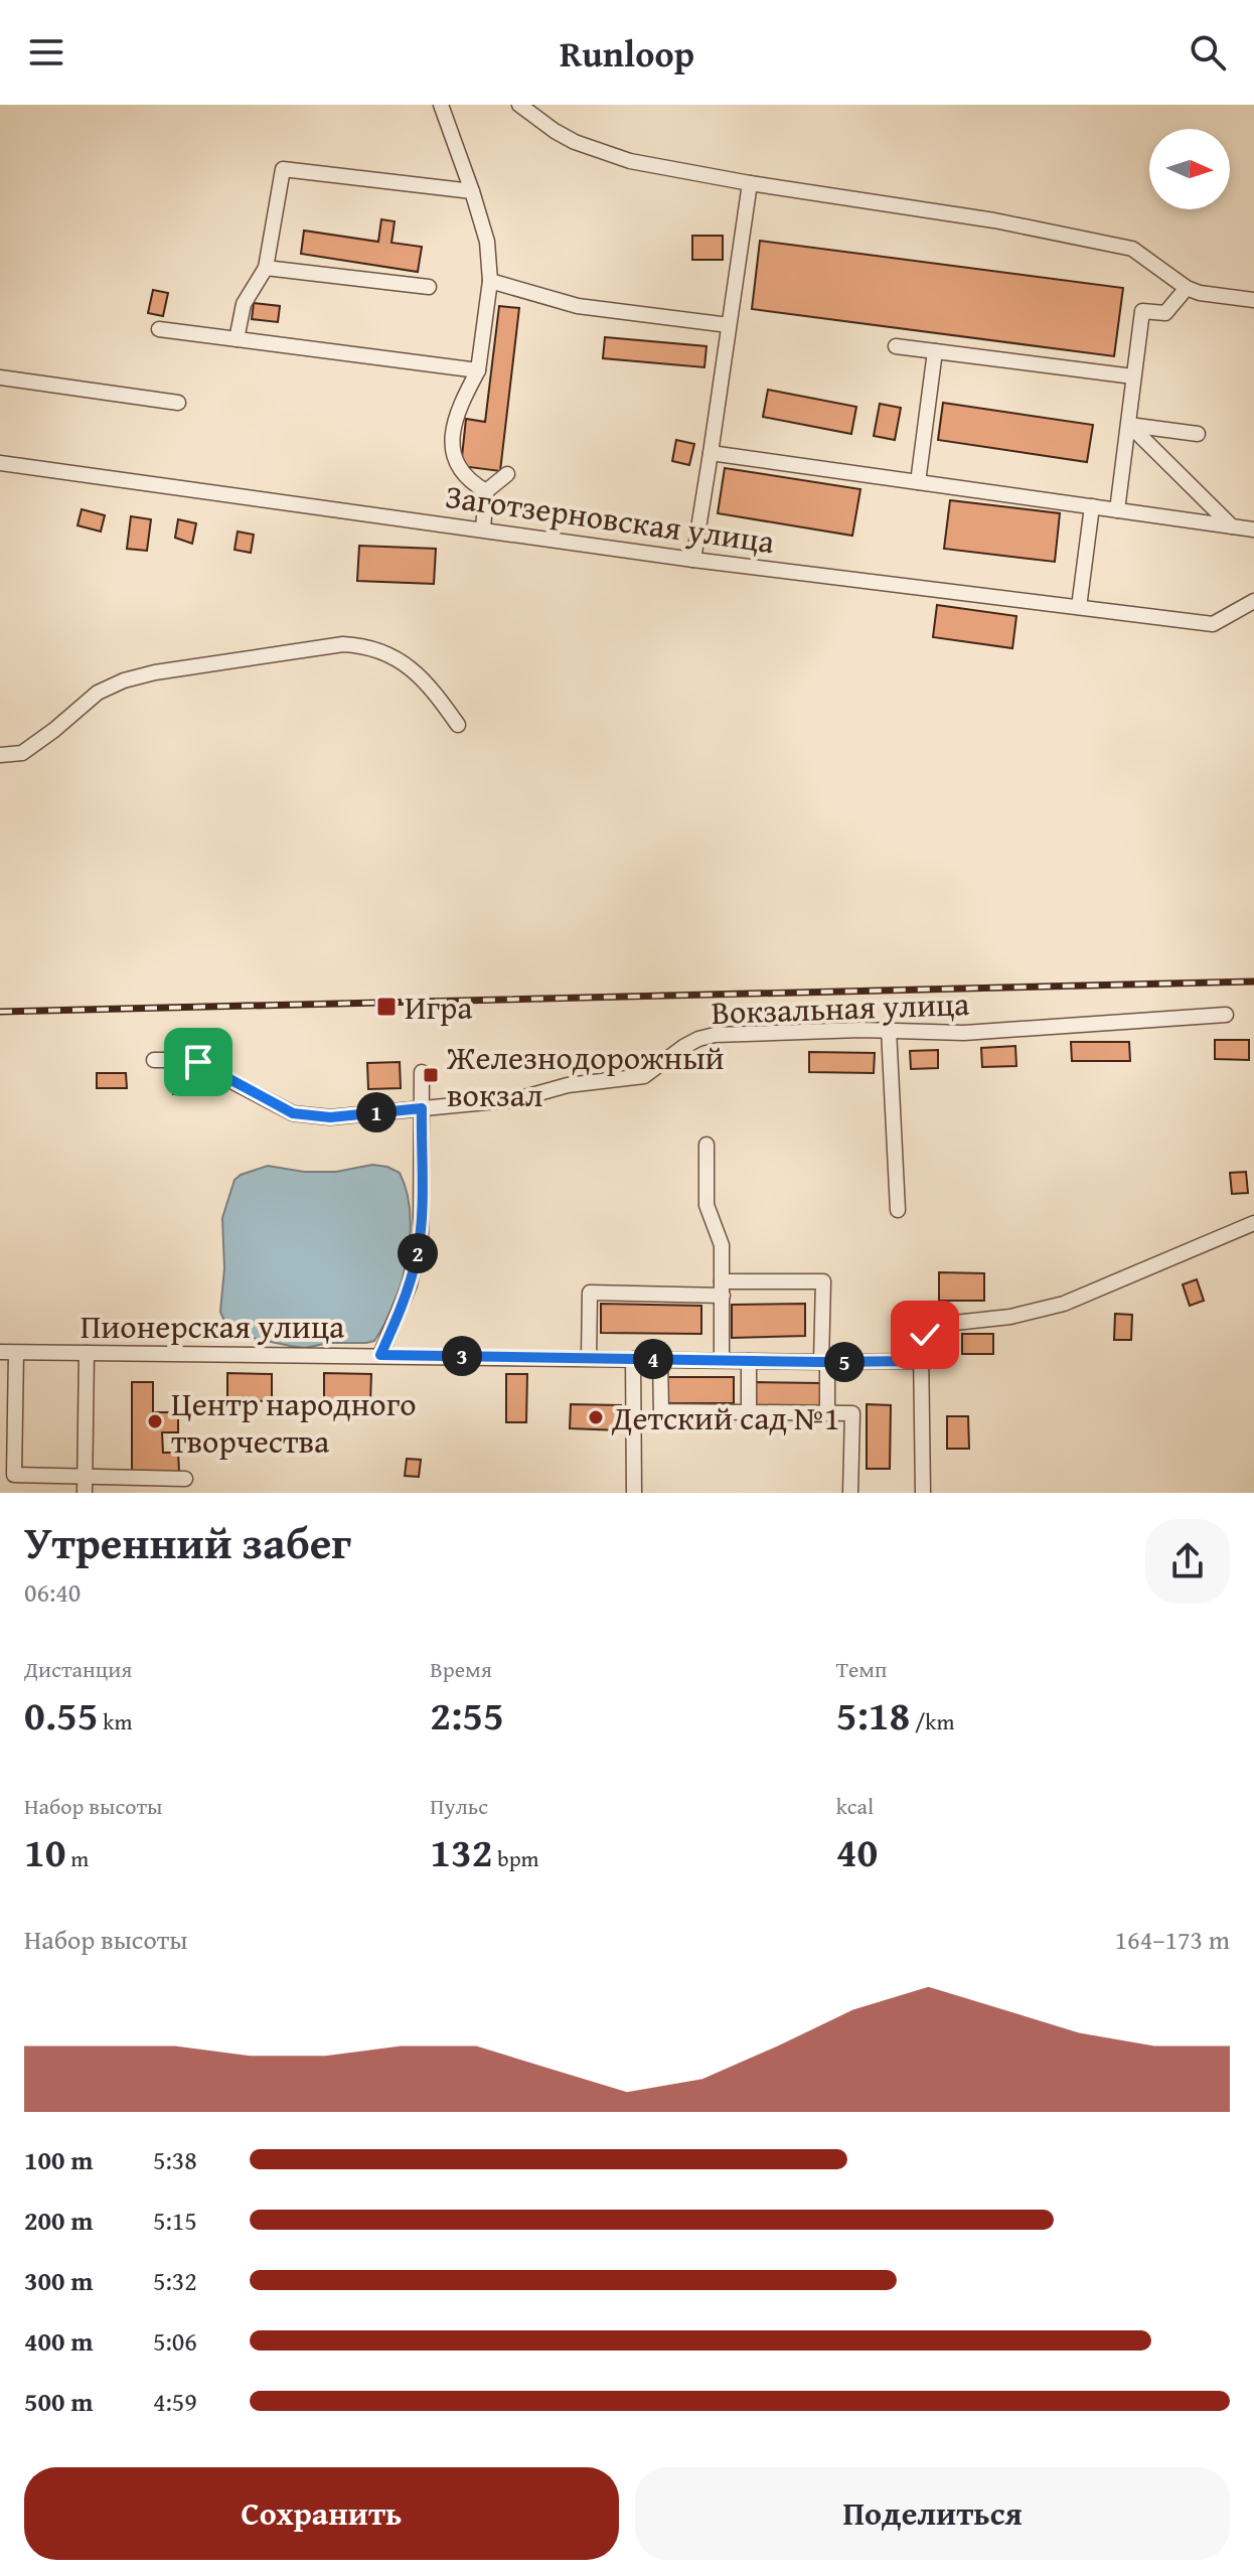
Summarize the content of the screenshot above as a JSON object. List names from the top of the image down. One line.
{"streets":{"street":["Заготзерновская улица","Вокзальная улица","Пионерская улица"]},"places":{"transit":["Игра","Железнодорожный вокзал"],"other":["Детский сад №1","Центр народного творчества"]},"north":"right","page":{"header":"Runloop","pins":["1","2","3","4","5"],"heading":["Утренний забег","06:40"],"stats":[["Дистанция","0.55 km"],["Время","2:55"],["Темп","5:18 /km"],["Набор высоты","10 m"],["Пульс","132 bpm"],["kcal","40"]],"chart":["Набор высоты","164–173 m"],"list":[{"name":"100 m","note":"5:38"},{"name":"200 m","note":"5:15"},{"name":"300 m","note":"5:32"},{"name":"400 m","note":"5:06"},{"name":"500 m","note":"4:59"}],"buttons":["Сохранить","Поделиться"]}}
